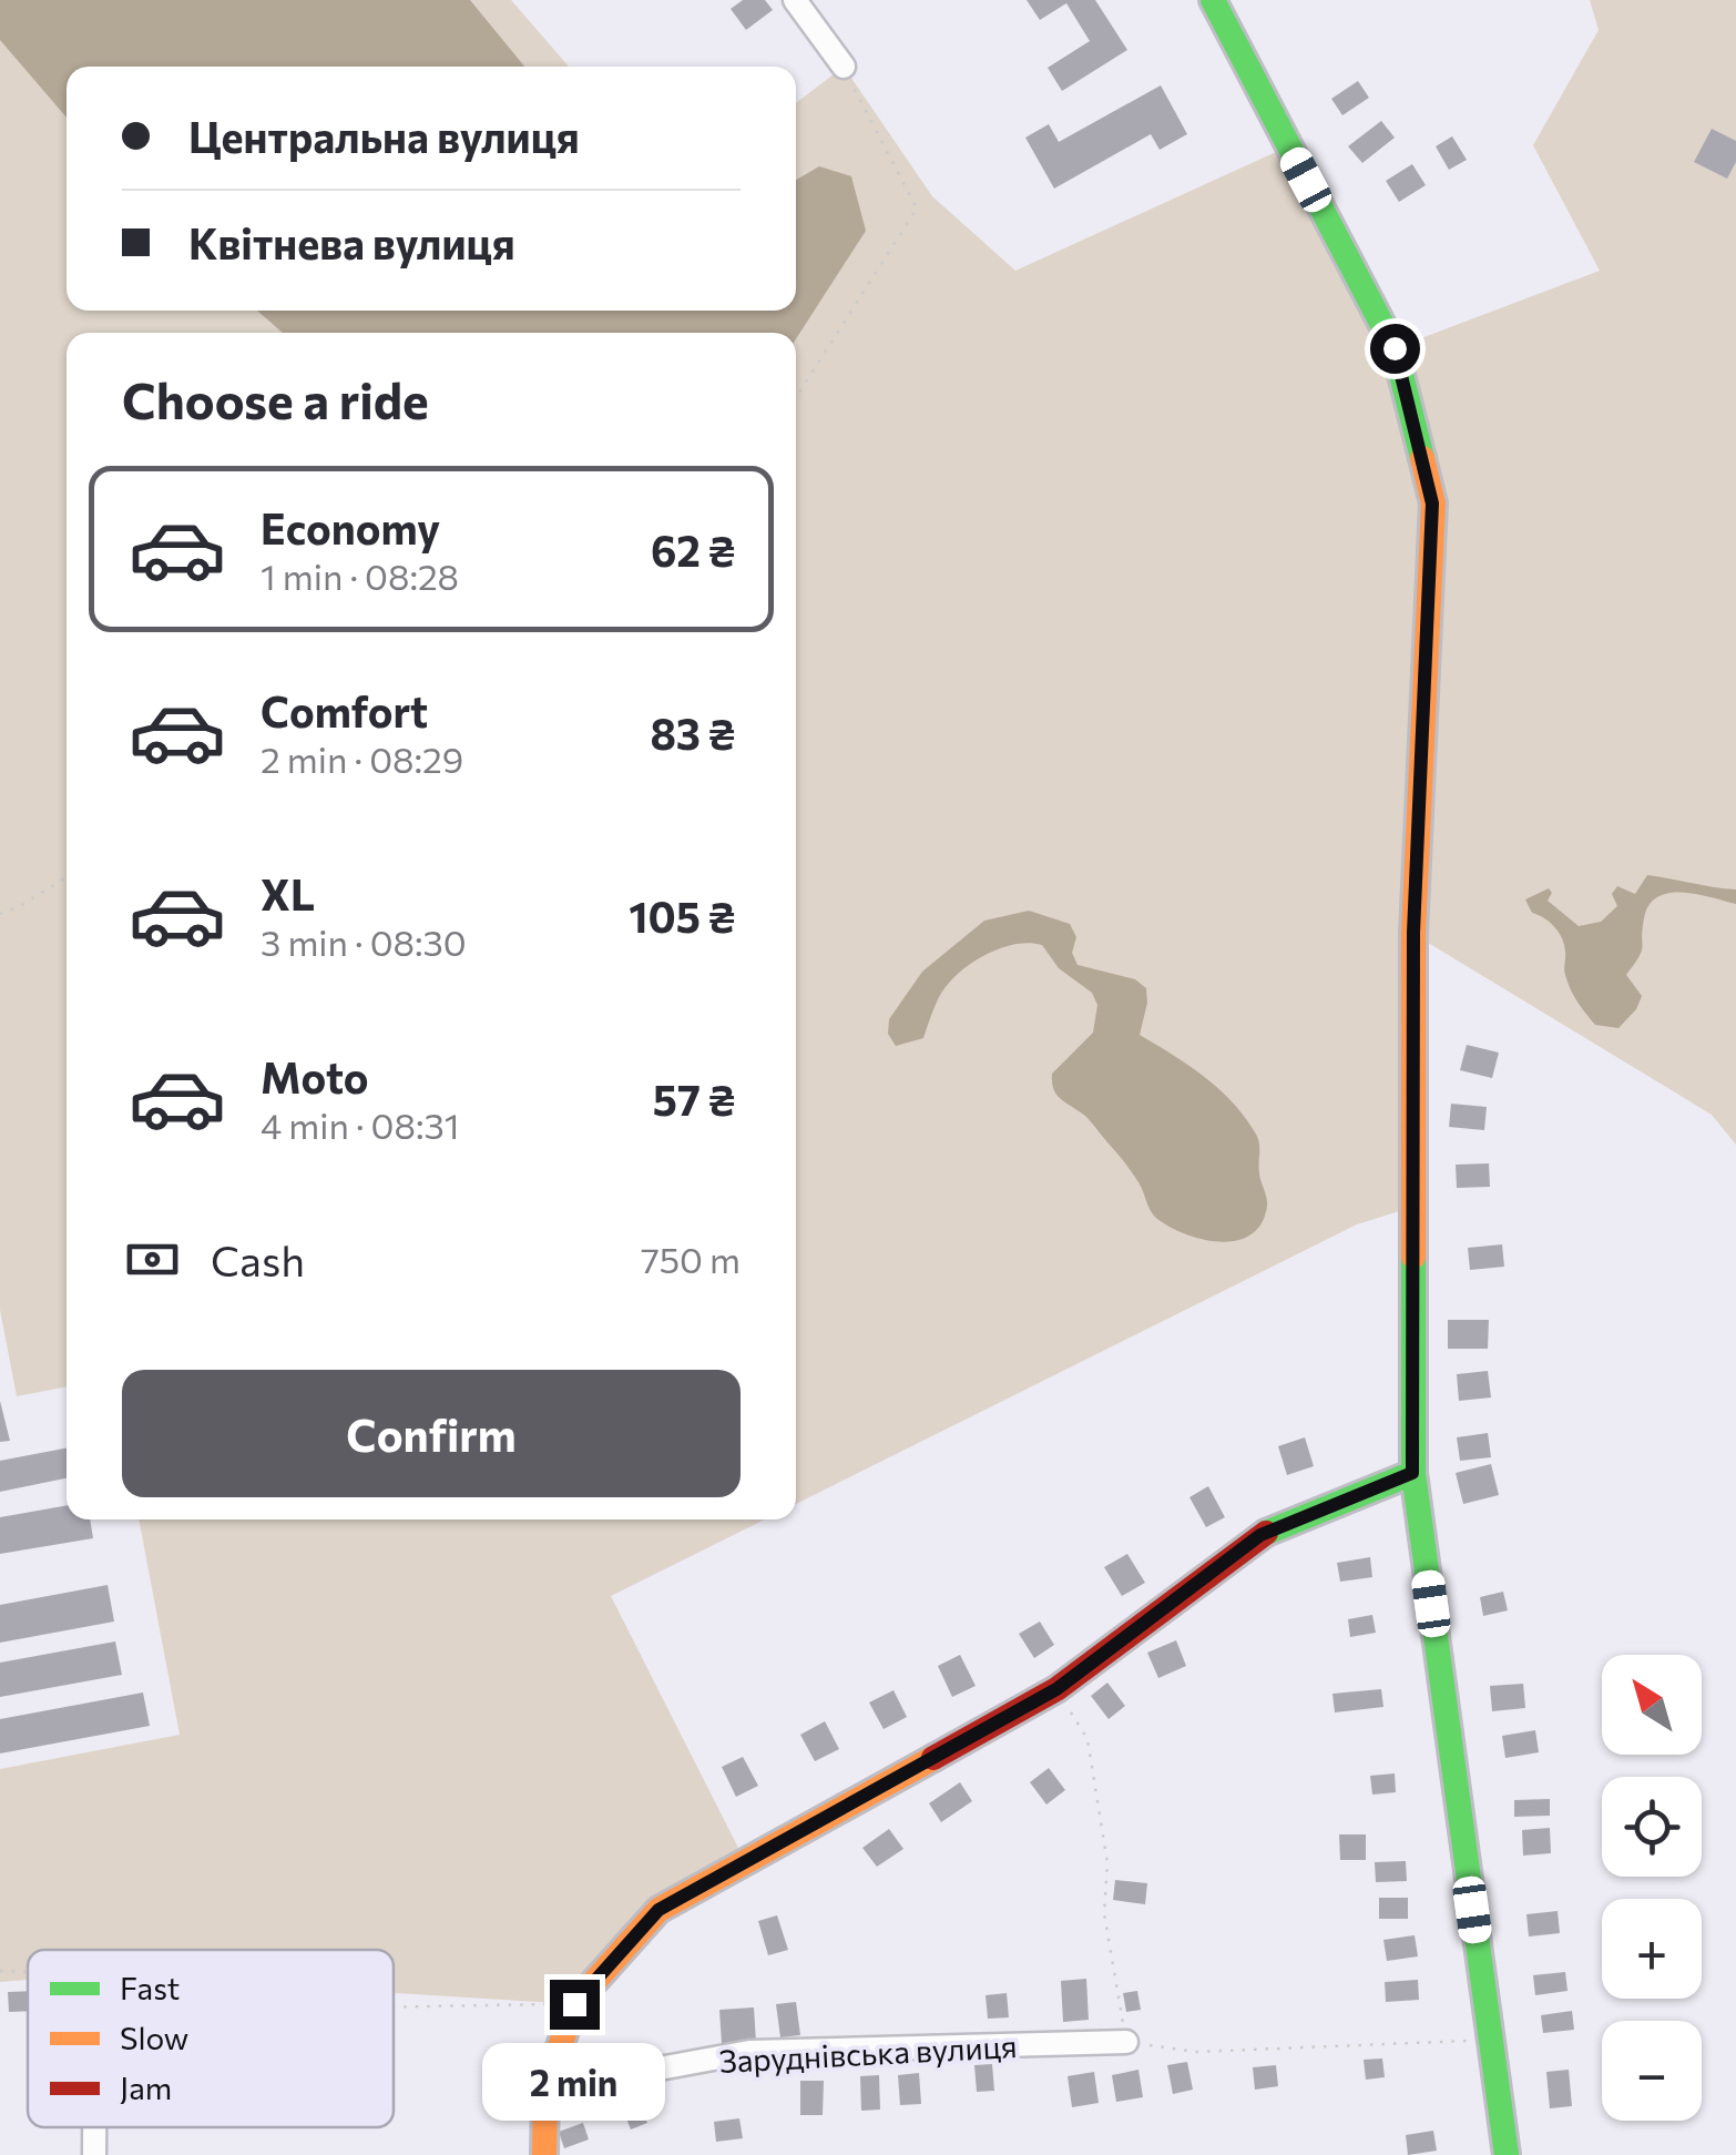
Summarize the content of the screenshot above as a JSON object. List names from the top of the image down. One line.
{"streets":{"street":["Заруднівська вулиця"]},"legend":["Fast","Slow","Jam"],"north":"top left","page":{"banner":["Центральна вулиця","Квітнева вулиця"],"heading":"Choose a ride","list":[{"name":"Economy","note":"1 min · 08:28","value":"62 ₴"},{"name":"Comfort","note":"2 min · 08:29","value":"83 ₴"},{"name":"XL","note":"3 min · 08:30","value":"105 ₴"},{"name":"Moto","note":"4 min · 08:31","value":"57 ₴"}],"pay":["Cash","750 m"],"buttons":"Confirm","map_buttons":["+","−"],"bubble":"2 min"}}
